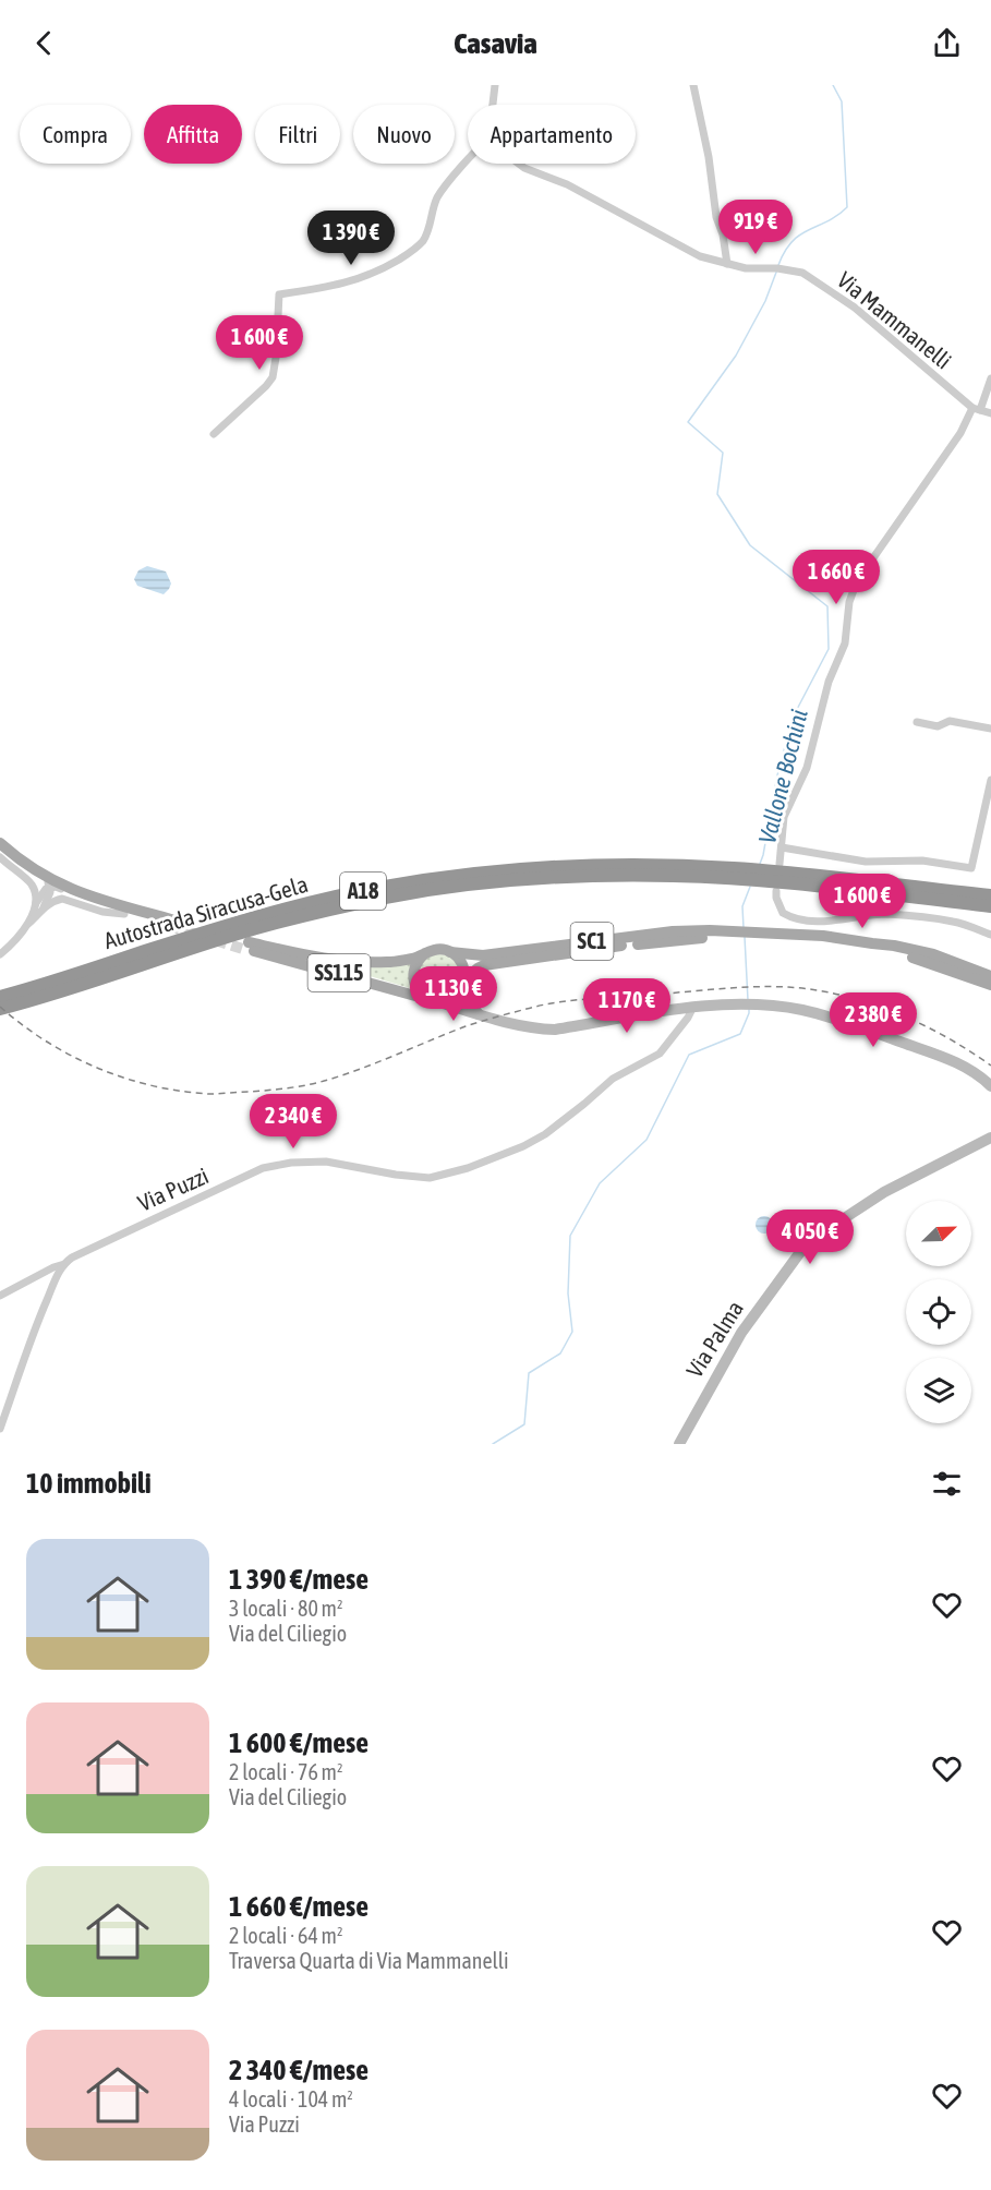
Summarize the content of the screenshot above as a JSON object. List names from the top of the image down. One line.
{"streets":{"highway":["A18","Autostrada Siracusa-Gela"],"main road":["SC1","SS115","Via Palma"],"street":["Via Mammanelli","Via Puzzi"]},"crossings":[["A18","Autostrada Siracusa-Gela"],["SC1","SS115"]],"water":["Vallone Bochini"],"north":"top right","page":{"header":"Casavia","chip":["Compra","Affitta","Filtri","Nuovo","Appartamento"],"price":["919 €","1 390 €","1 600 €","1 660 €","1 600 €","1 130 €","1 170 €","2 380 €","2 340 €","4 050 €"],"heading":"10 immobili","list":[{"name":"1 390 €/mese","note":"3 locali · 80 m² · Via del Ciliegio"},{"name":"1 600 €/mese","note":"2 locali · 76 m² · Via del Ciliegio"},{"name":"1 660 €/mese","note":"2 locali · 64 m² · Traversa Quarta di Via Mammanelli"},{"name":"2 340 €/mese","note":"4 locali · 104 m² · Via Puzzi"}]}}
